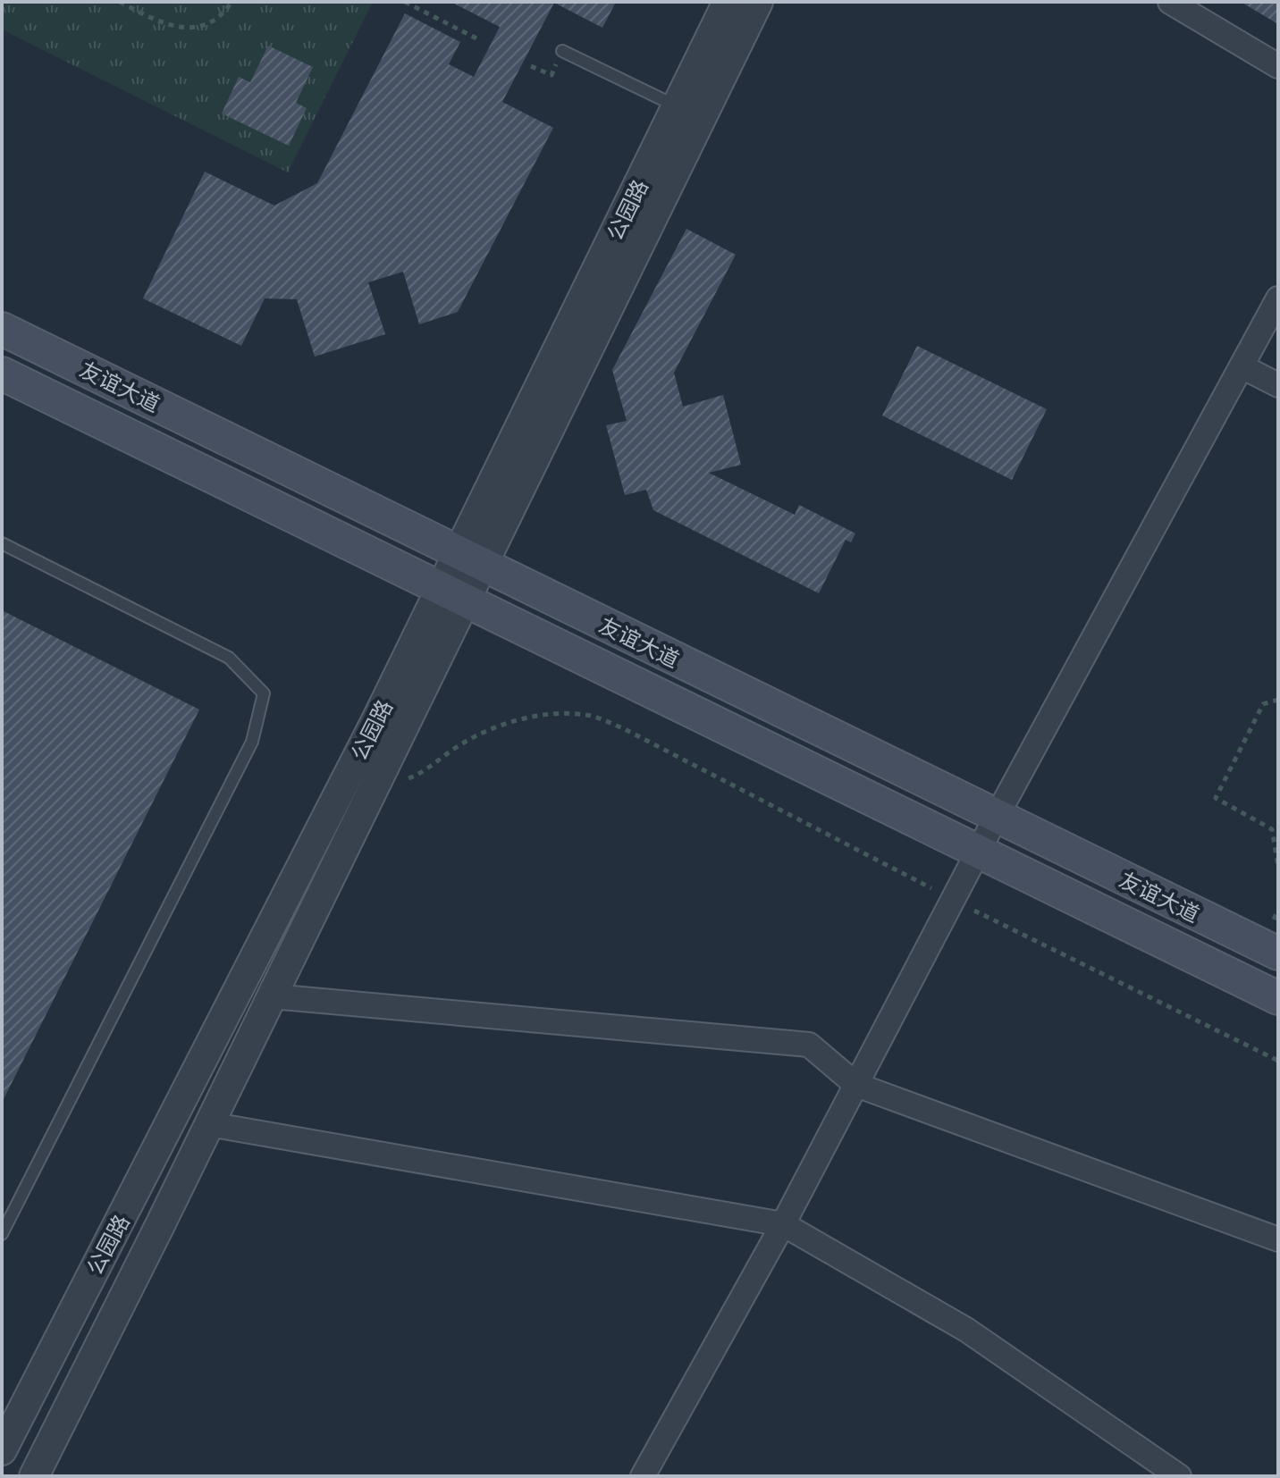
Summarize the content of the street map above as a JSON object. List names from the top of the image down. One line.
{"streets":{"main road":["友谊大道"],"street":["公园路"]},"crossings":[["公园路","友谊大道"]]}
